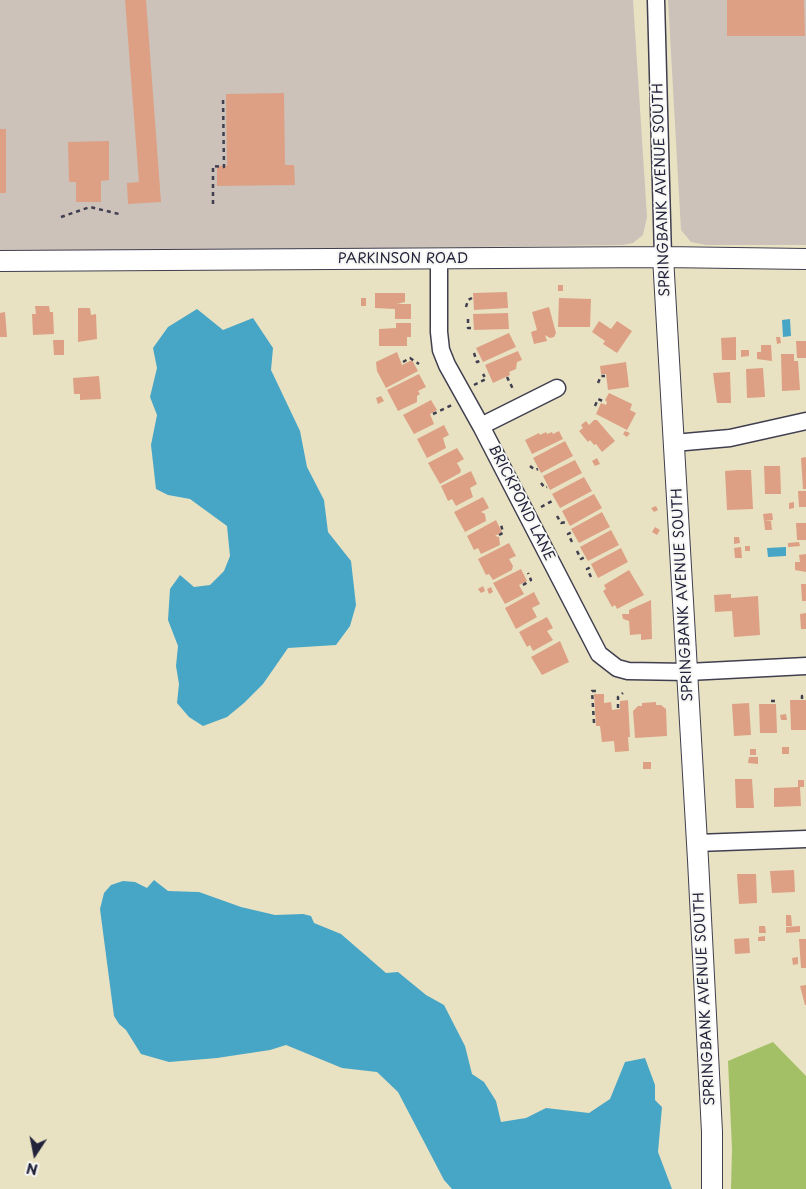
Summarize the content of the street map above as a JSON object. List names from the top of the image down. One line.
{"streets":{"main road":["SPRINGBANK AVENUE SOUTH","PARKINSON ROAD"],"street":["BRICKPOND LANE"]},"crossings":[["SPRINGBANK AVENUE SOUTH","PARKINSON ROAD"],["SPRINGBANK AVENUE SOUTH","BRICKPOND LANE"],["PARKINSON ROAD","BRICKPOND LANE"]],"north":"bottom"}
